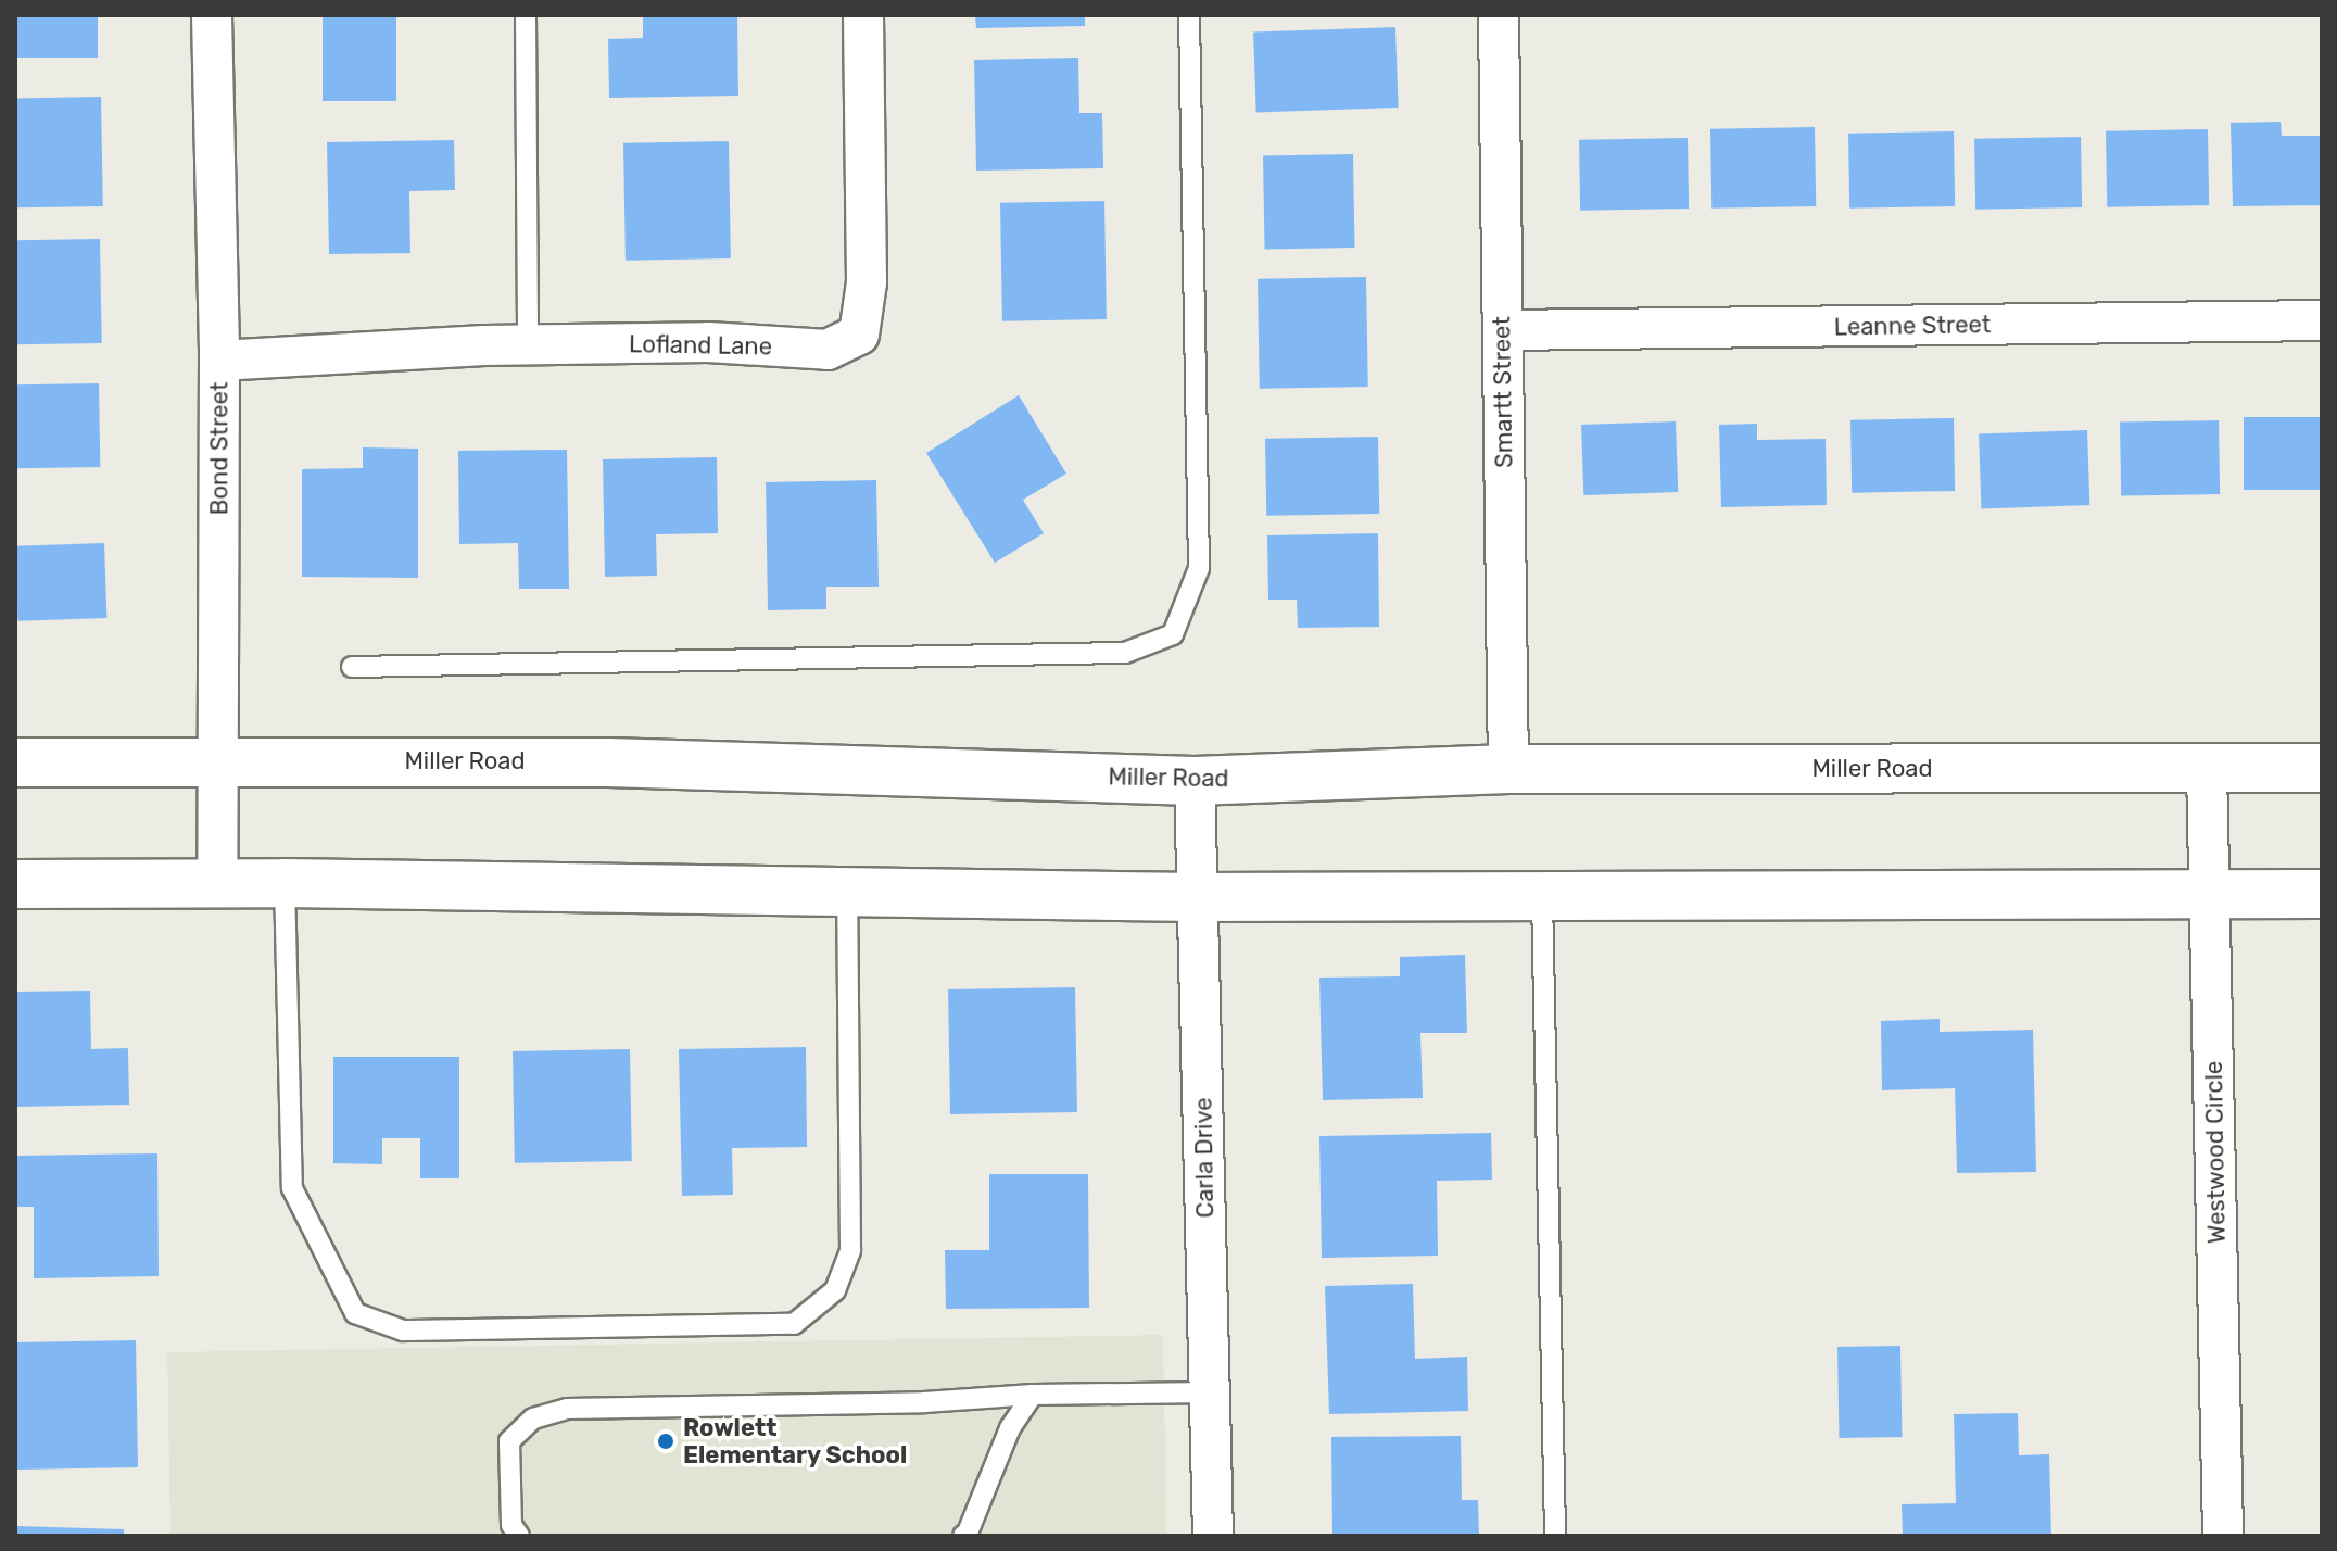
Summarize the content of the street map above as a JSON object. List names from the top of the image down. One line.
{"streets":{"main road":["Miller Road"],"street":["Leanne Street","Lofland Lane","Smartt Street","Bond Street","Westwood Circle","Carla Drive"]},"crossings":[["Leanne Street","Smartt Street"],["Lofland Lane","Bond Street"],["Smartt Street","Miller Road"],["Bond Street","Miller Road"],["Miller Road","Westwood Circle"],["Miller Road","Carla Drive"]],"places":["Rowlett Elementary School"]}
